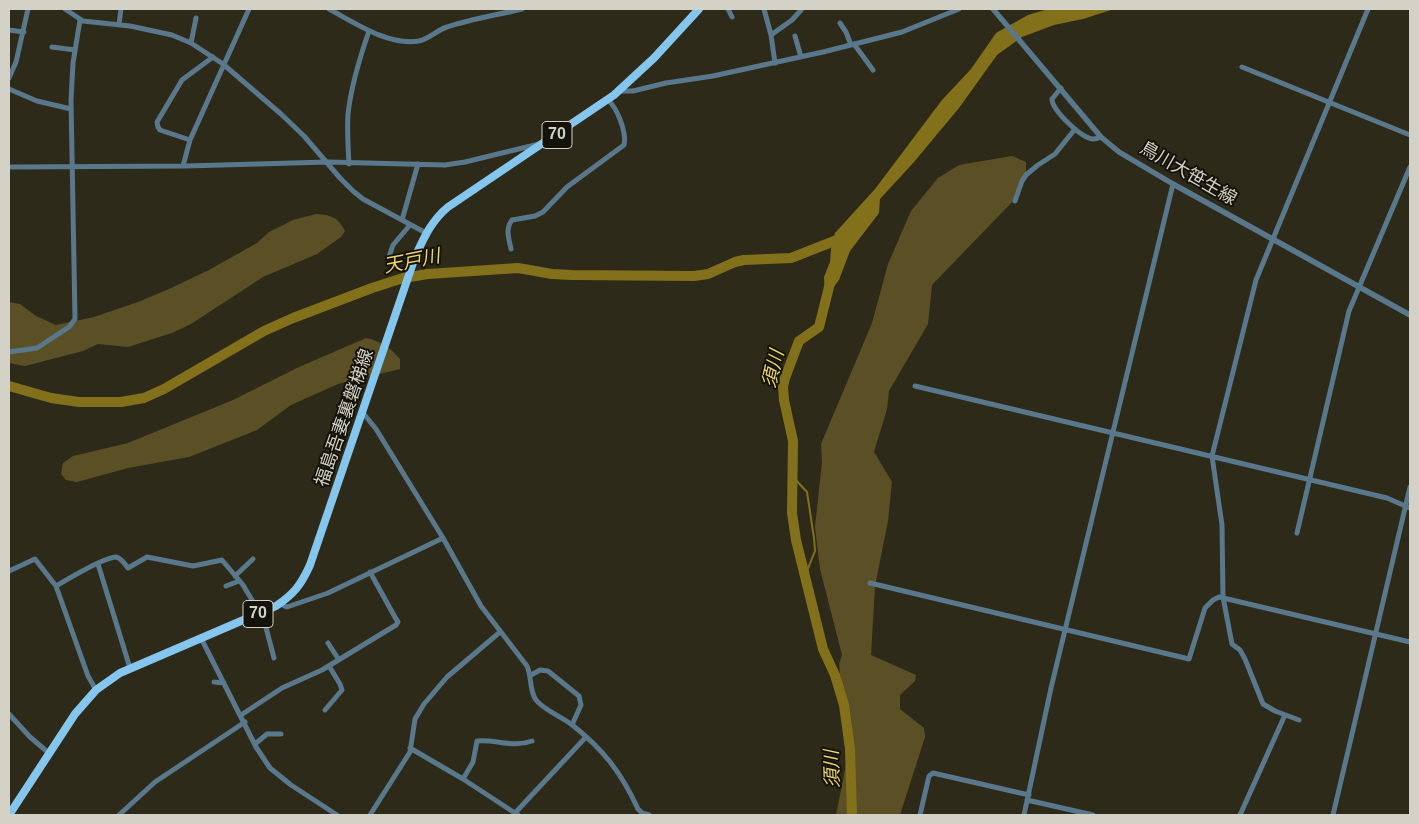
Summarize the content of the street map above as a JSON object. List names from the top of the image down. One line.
{"streets":{"main road":["70","福島吾妻裏磐梯線"],"street":["鳥川大笹生線"]},"water":["天戸川","須川"]}
